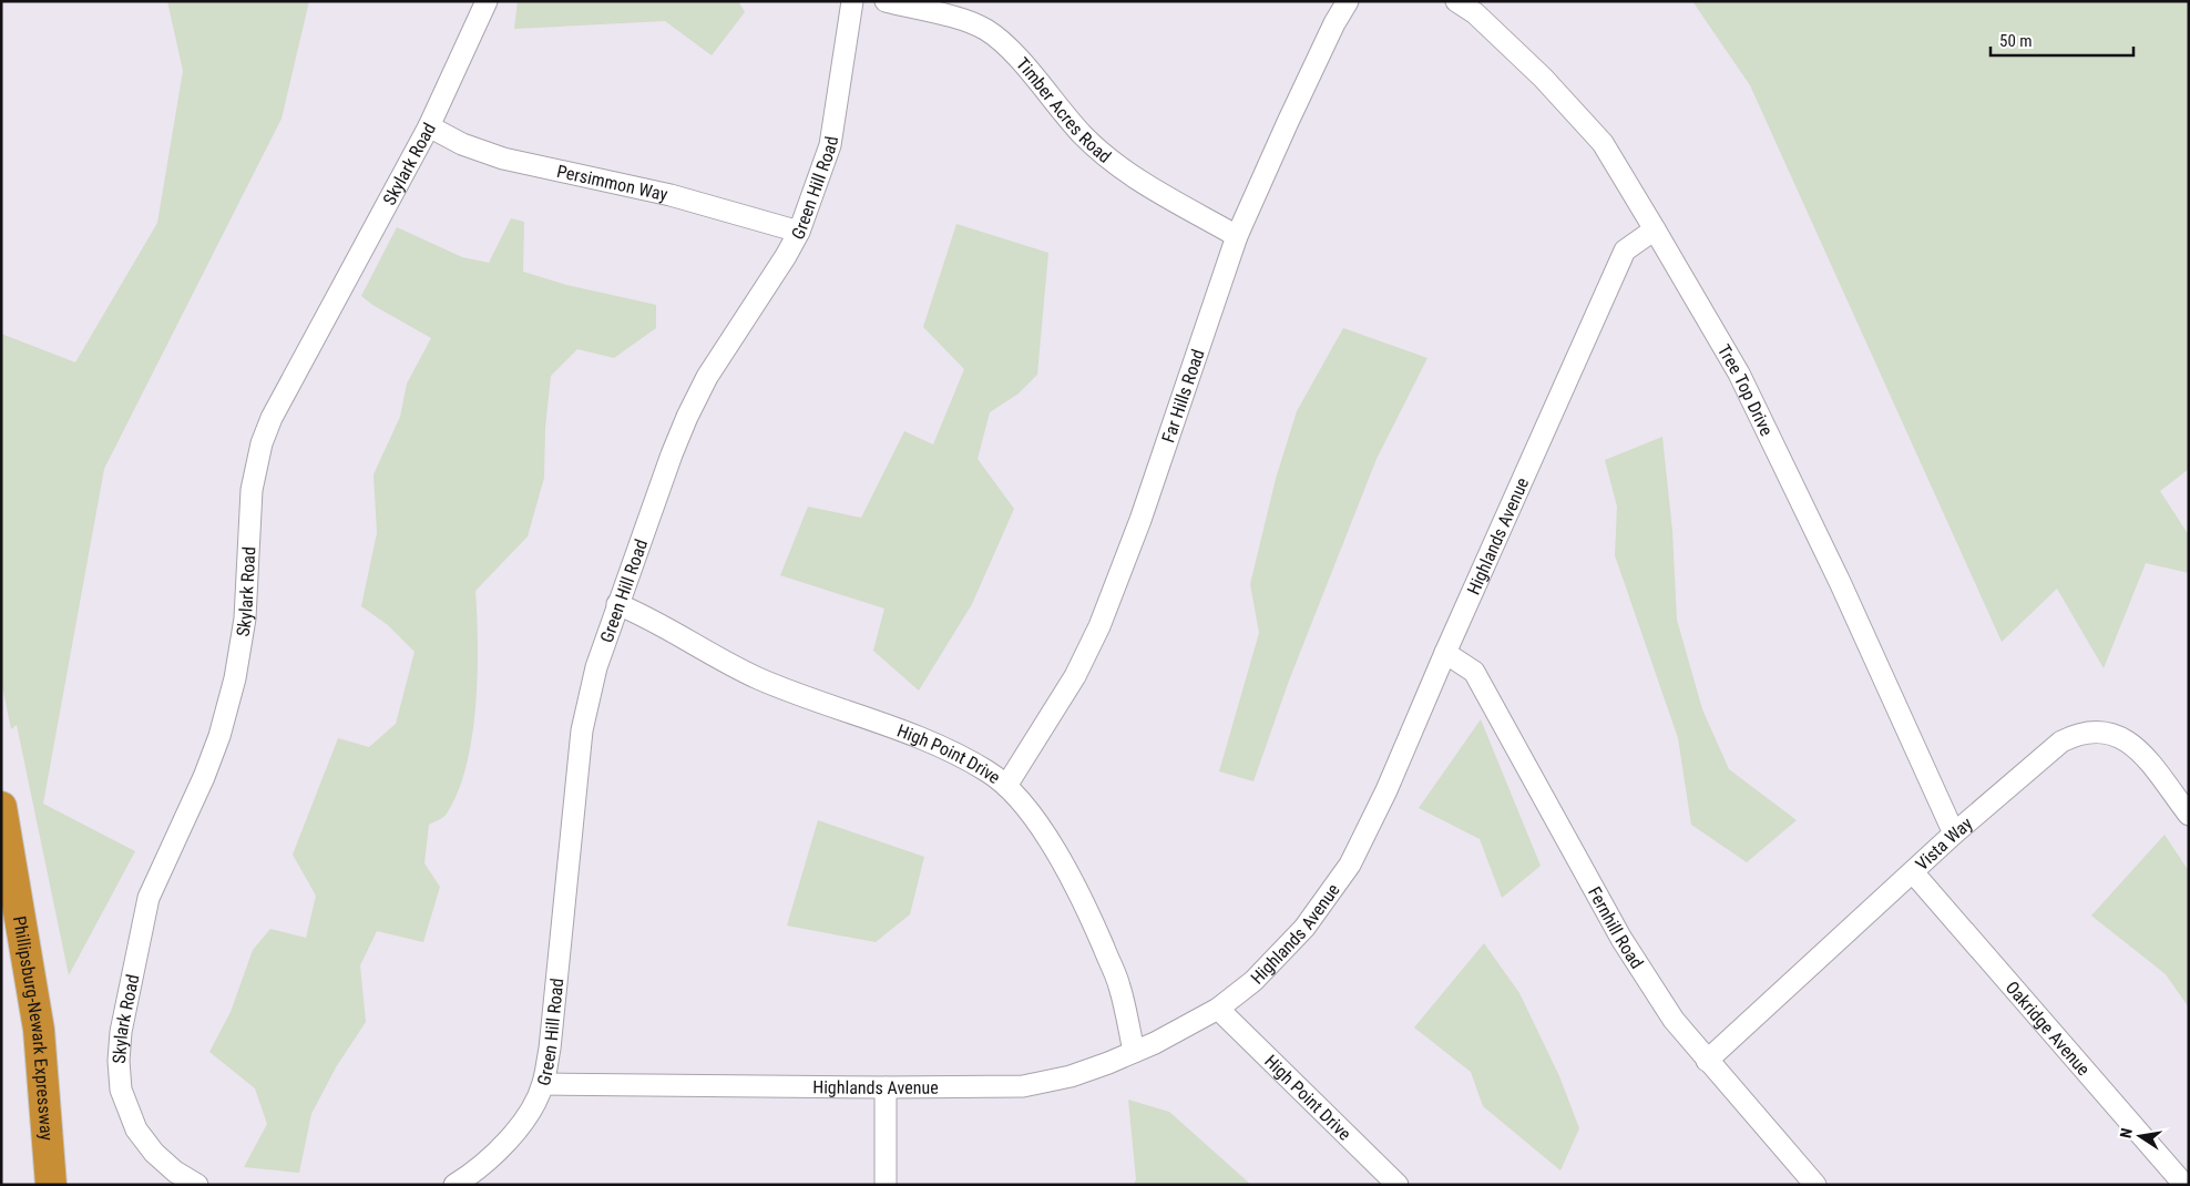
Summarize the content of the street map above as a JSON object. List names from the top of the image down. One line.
{"streets":{"highway":["Phillipsburg-Newark Expressway"],"street":["Timber Acres Road","Skylark Road","Persimmon Way","Green Hill Road","Tree Top Drive","Far Hills Road","Highlands Avenue","High Point Drive","Vista Way","Fernhill Road","Oakridge Avenue"]},"crossings":[["Timber Acres Road","Far Hills Road"],["Skylark Road","Persimmon Way"],["Persimmon Way","Green Hill Road"],["Green Hill Road","Highlands Avenue"],["Green Hill Road","High Point Drive"],["Tree Top Drive","Highlands Avenue"],["Tree Top Drive","Vista Way"],["Far Hills Road","High Point Drive"],["Highlands Avenue","High Point Drive"],["Highlands Avenue","Fernhill Road"],["Vista Way","Fernhill Road"],["Vista Way","Oakridge Avenue"]],"scale_bar":"50 m","north":"left"}
